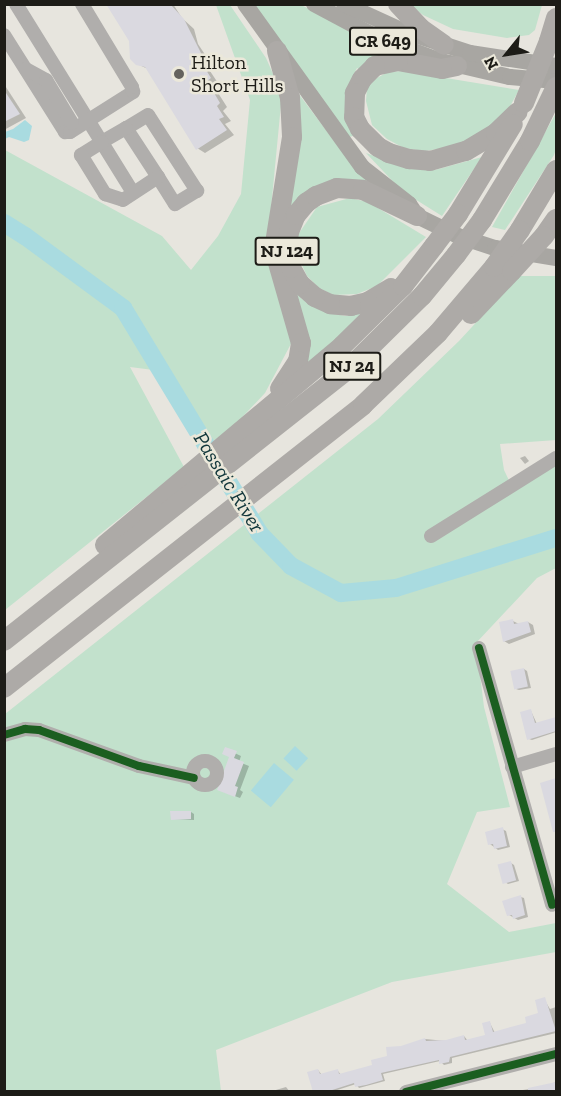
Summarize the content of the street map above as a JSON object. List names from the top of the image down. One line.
{"streets":{"highway":["NJ 124","NJ 24"],"main road":["CR 649"]},"water":["Passaic River"],"places":["Hilton Short Hills"],"north":"bottom left"}
